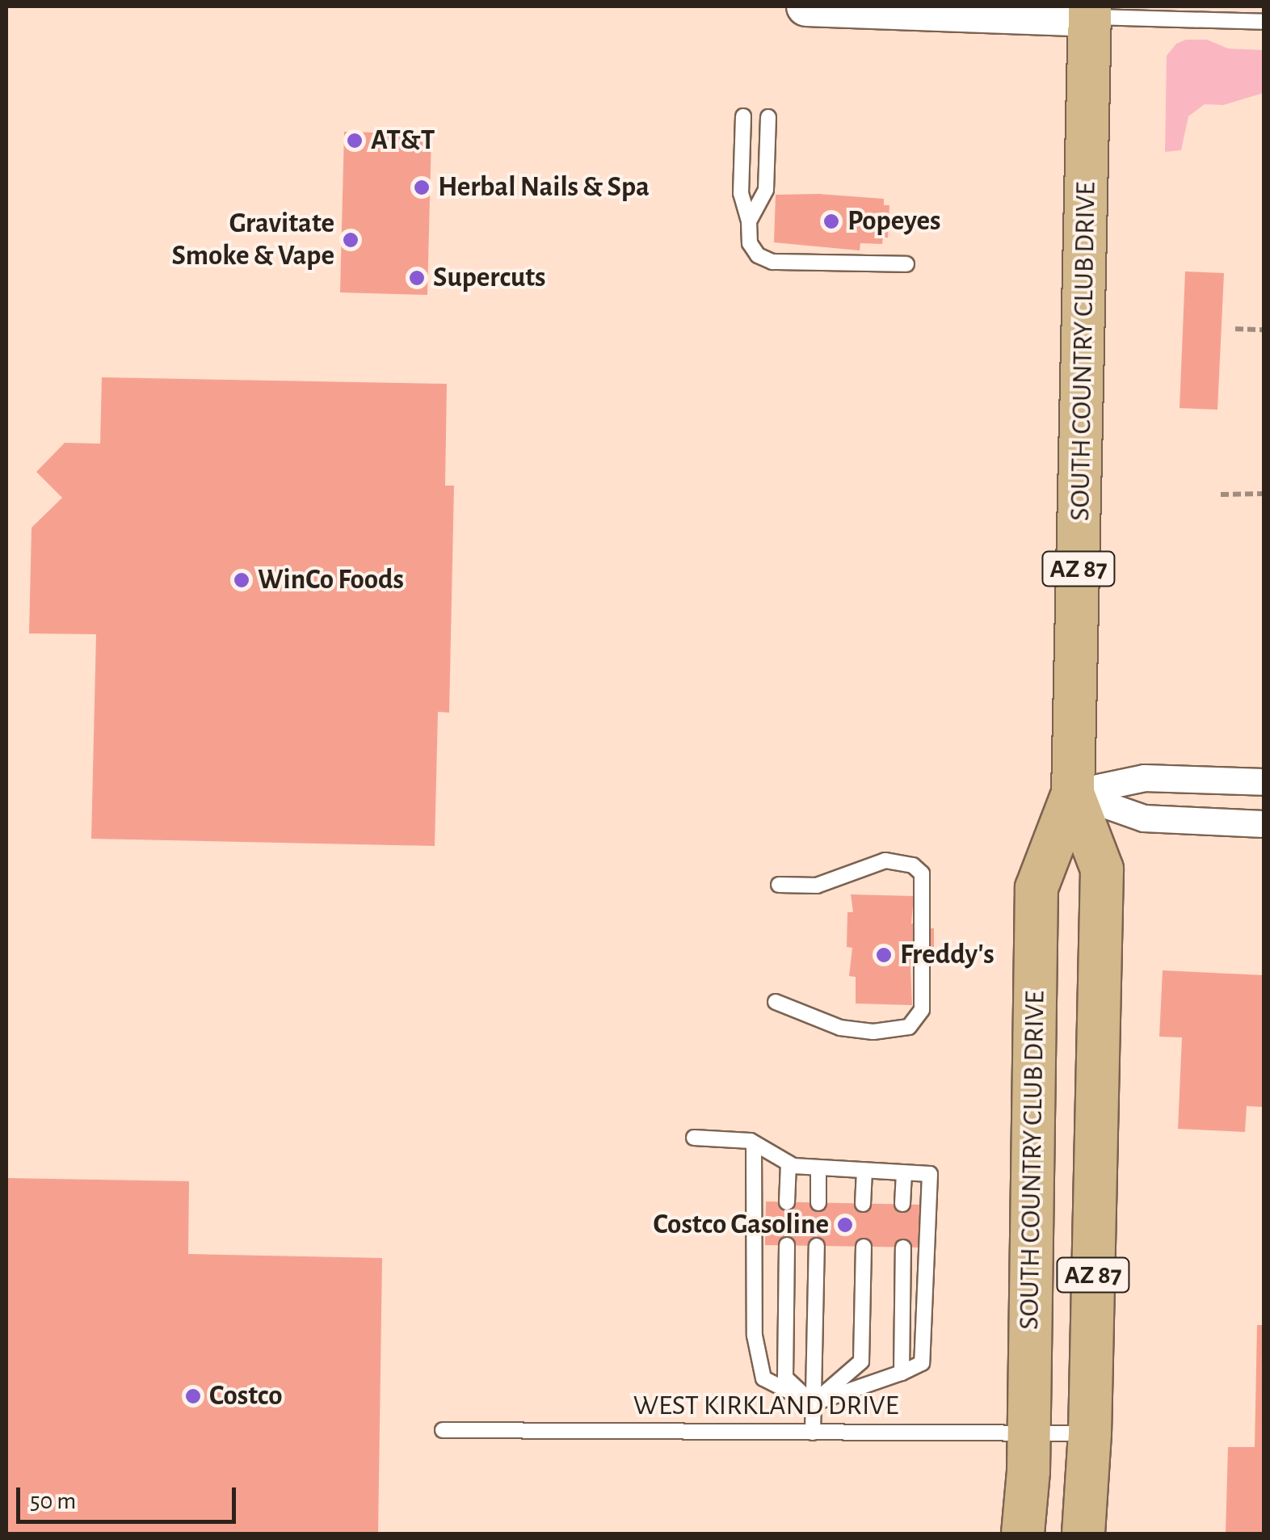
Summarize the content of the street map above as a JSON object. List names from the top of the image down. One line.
{"streets":{"main road":["SOUTH COUNTRY CLUB DRIVE","AZ 87"],"lane":["WEST KIRKLAND DRIVE"]},"crossings":[["SOUTH COUNTRY CLUB DRIVE","WEST KIRKLAND DRIVE"]],"places":["AT&T","Herbal Nails & Spa","Popeyes","Gravitate Smoke & Vape","Supercuts","WinCo Foods","Freddy's","Costco Gasoline","Costco"],"scale_bar":"50 m"}
